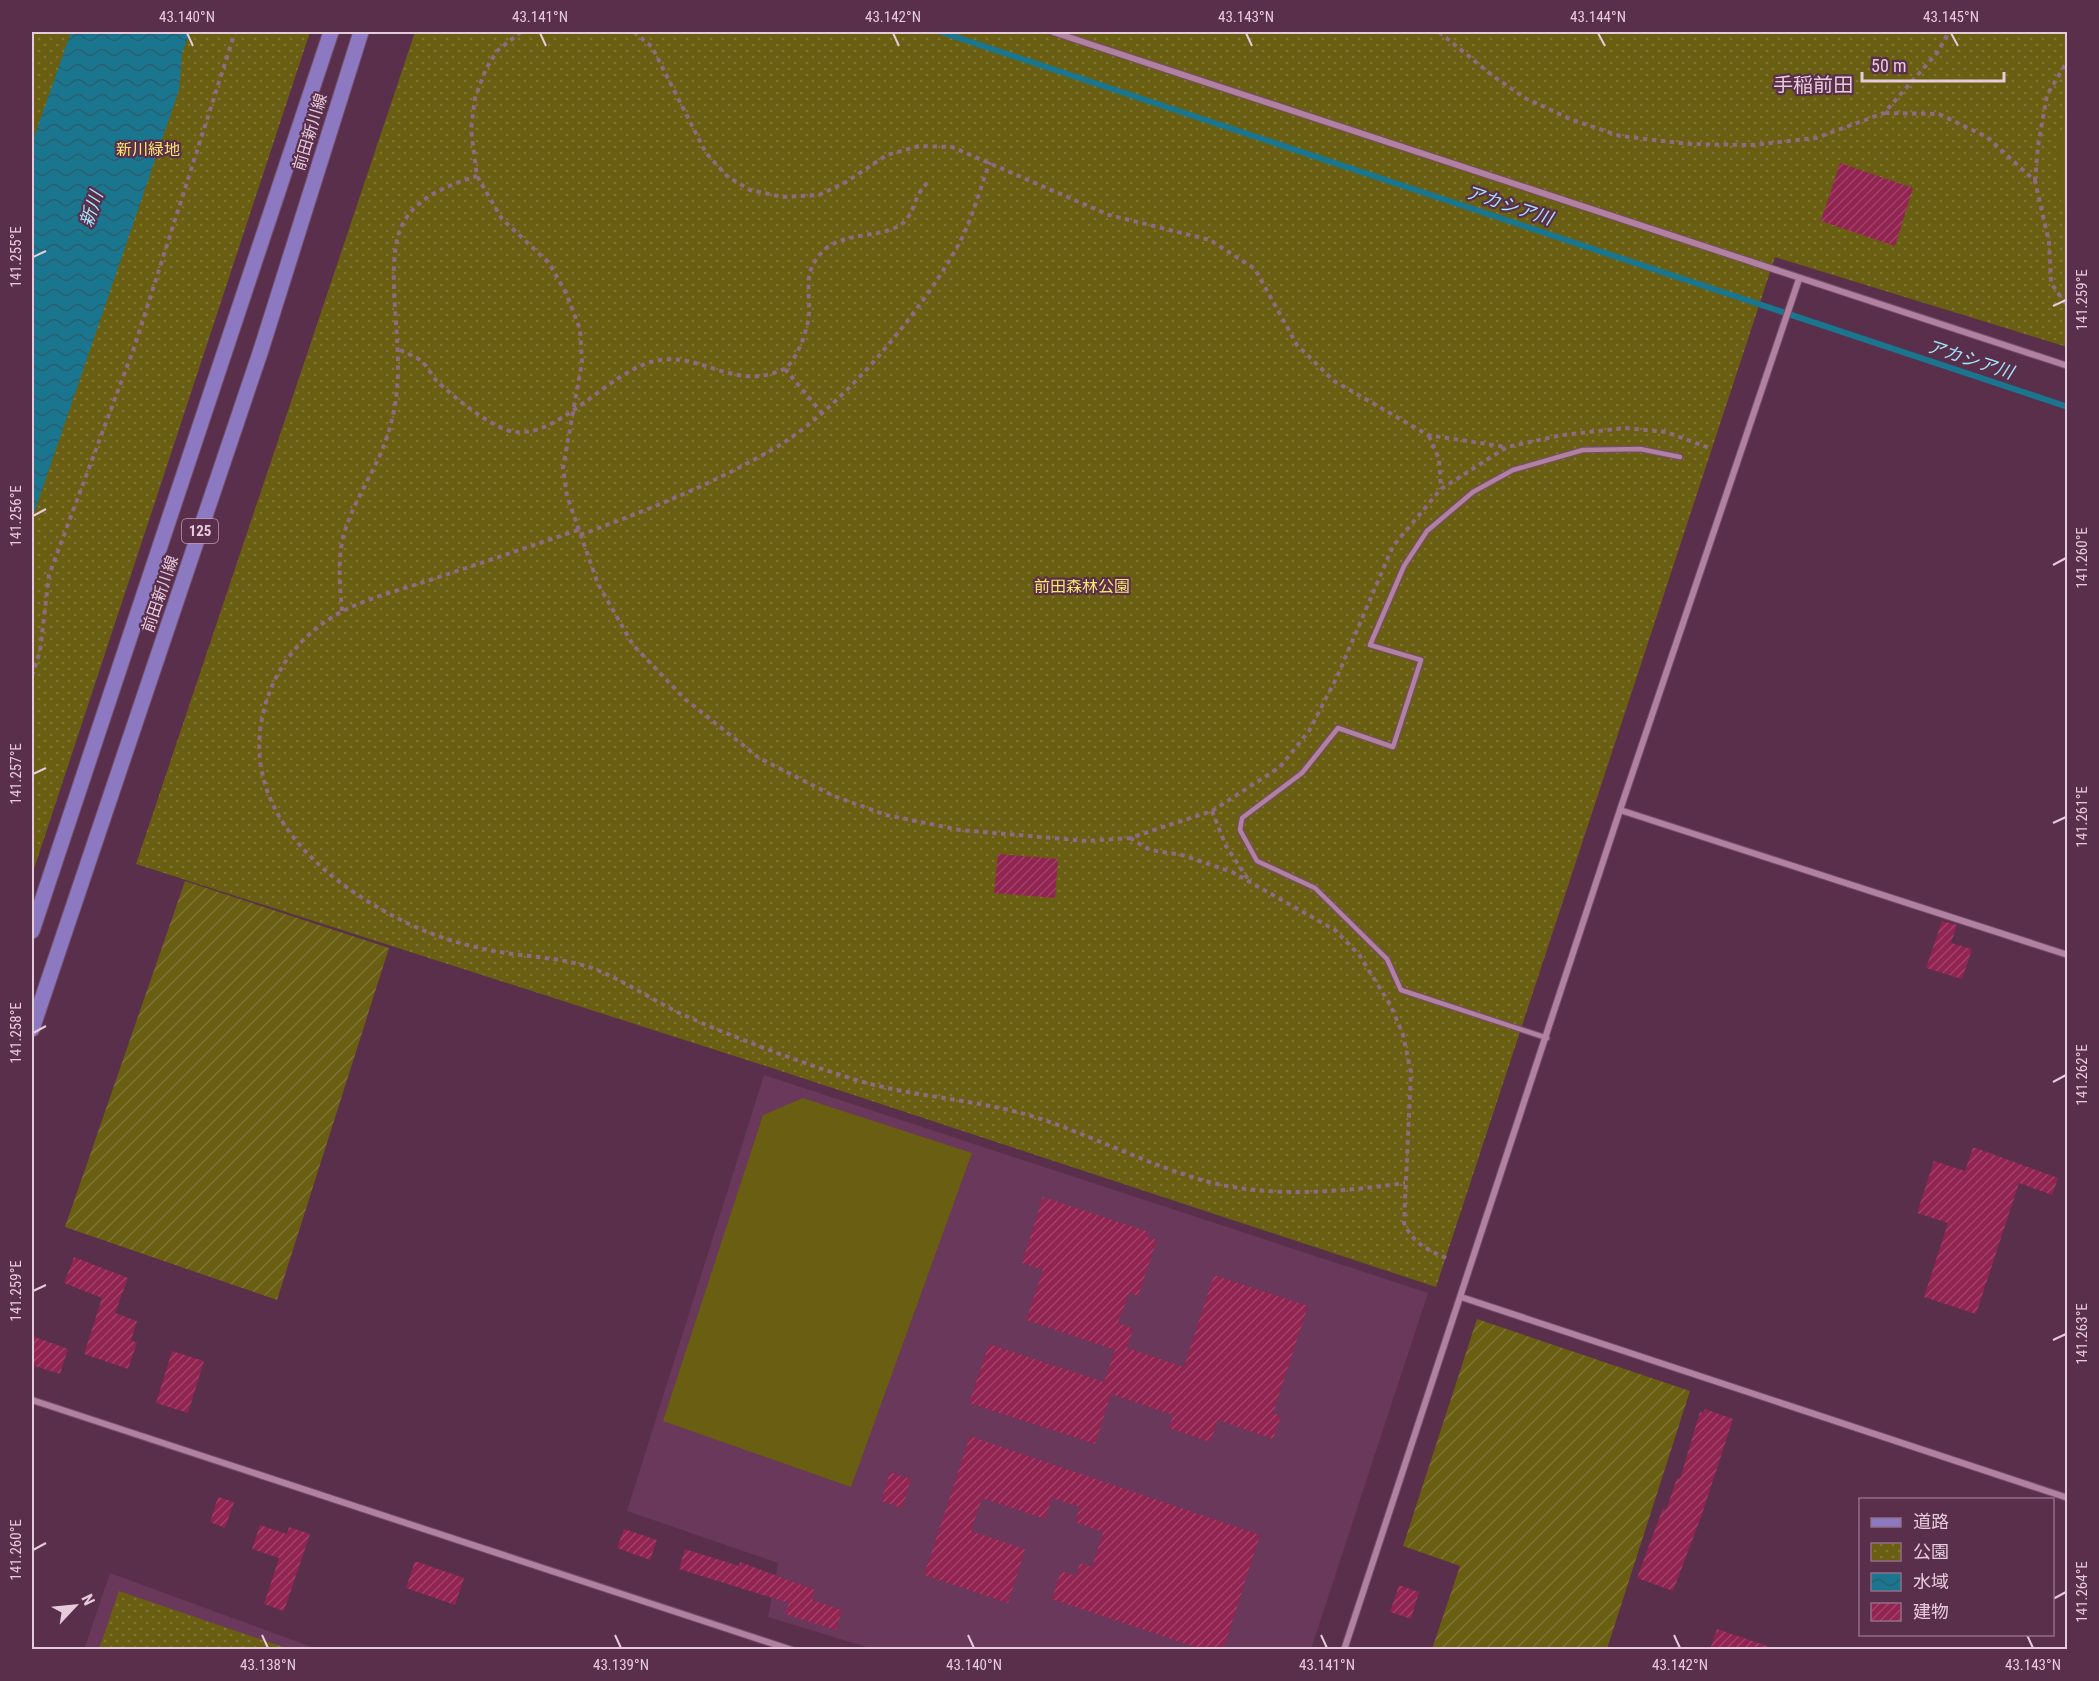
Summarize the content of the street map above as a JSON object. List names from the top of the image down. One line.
{"streets":{"main road":["前田新川線","125"]},"districts":["手稲前田"],"water":["アカシア川","新川"],"parks":["新川緑地","前田森林公園"],"legend":["道路","公園","水域","建物"],"scale_bar":"50 m","north":"top right","coordinates":["43.140°N","43.141°N","43.142°N","43.143°N","43.144°N","43.145°N","141.255°E","141.259°E","141.256°E","141.260°E","141.257°E","141.261°E","141.258°E","141.262°E","141.263°E","141.264°E","43.138°N","43.139°N"]}
